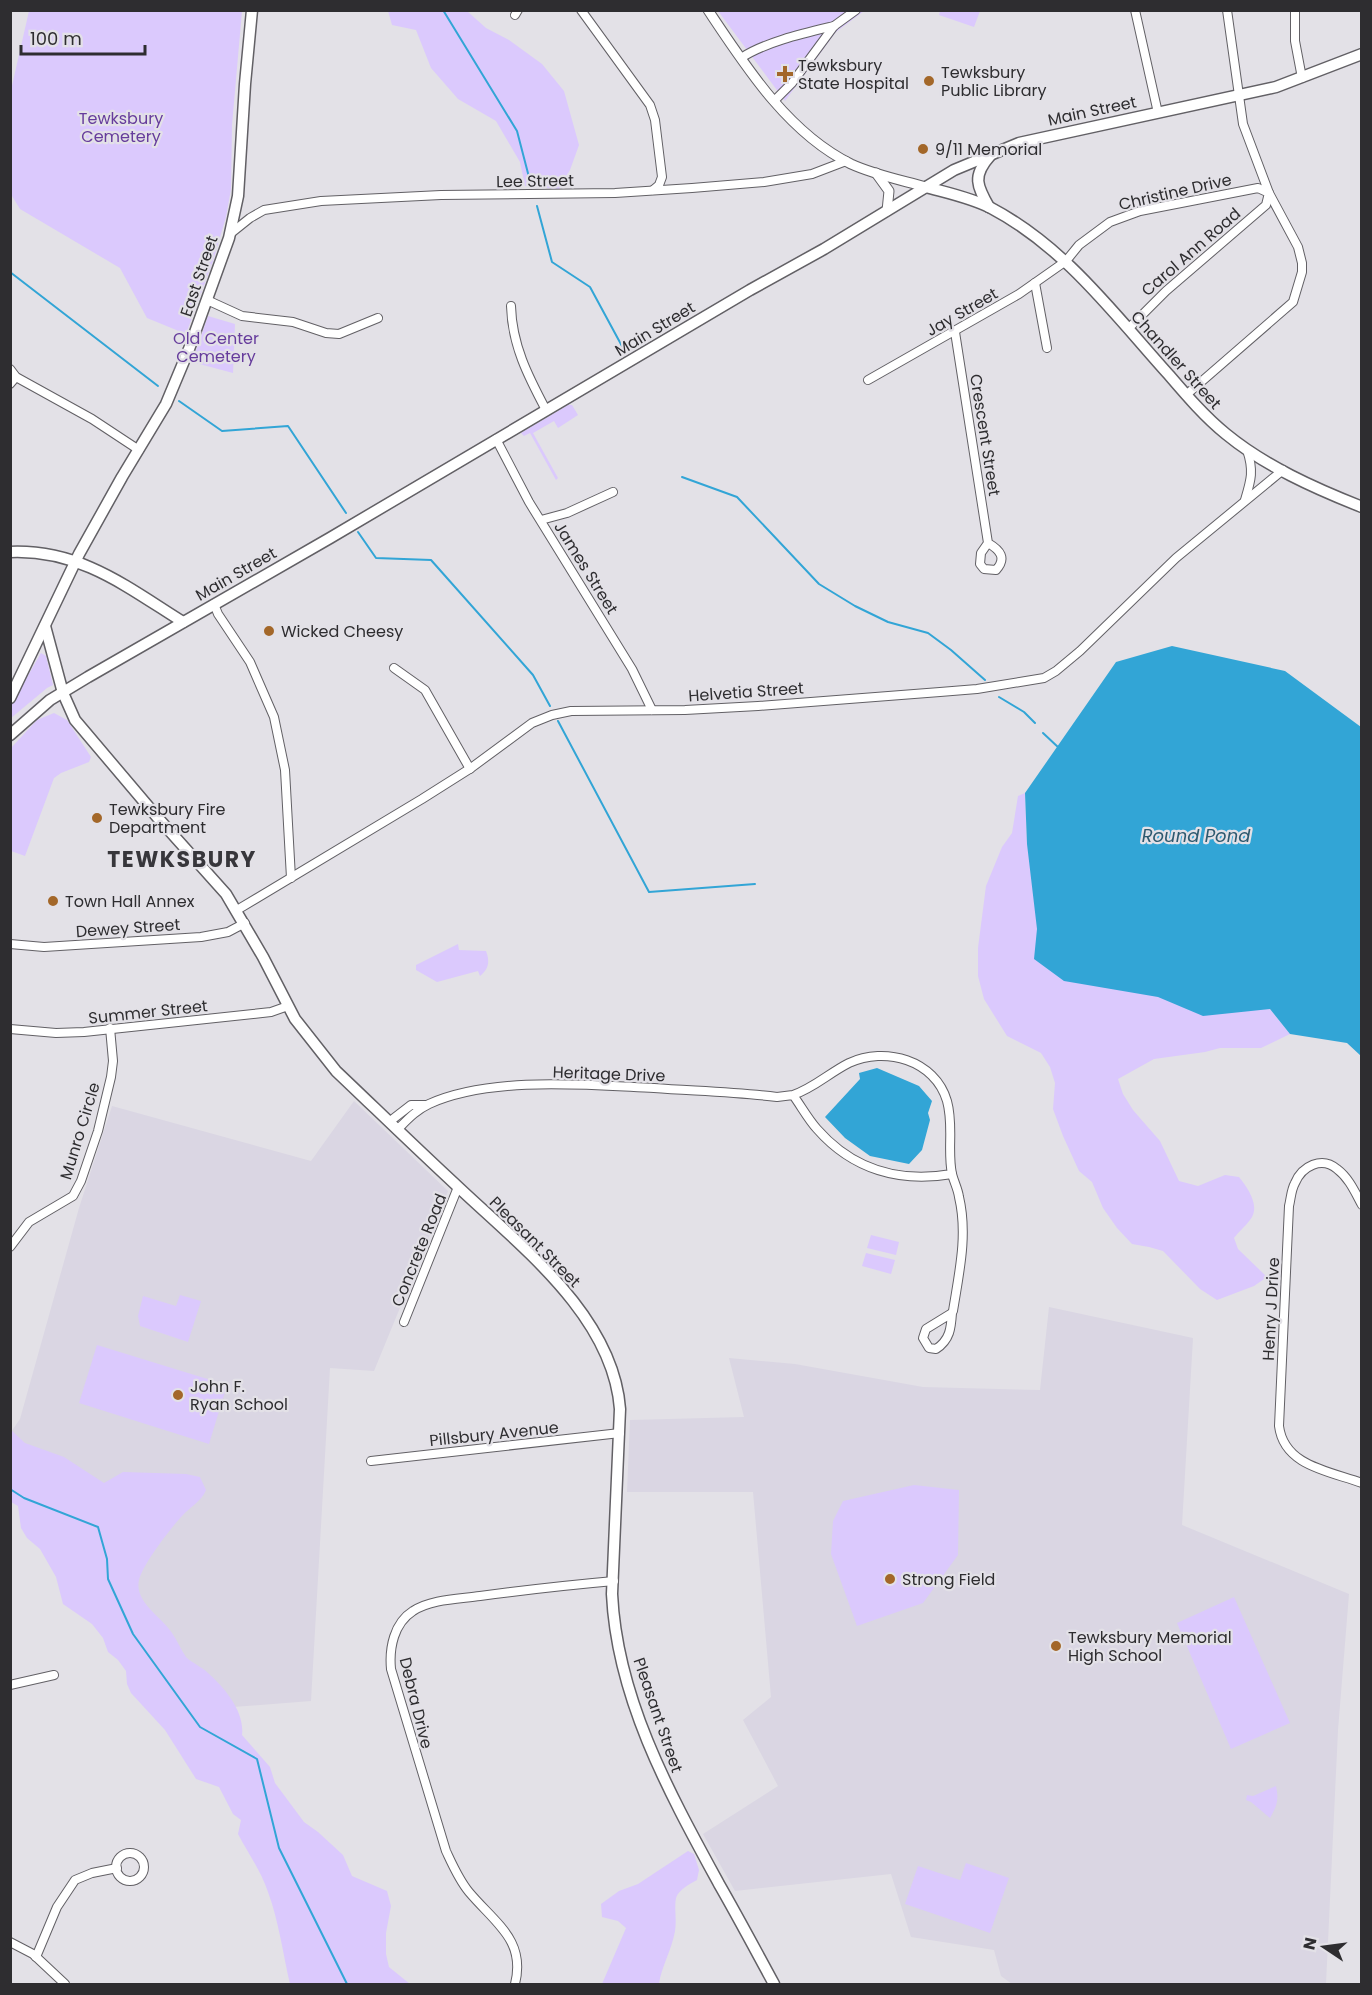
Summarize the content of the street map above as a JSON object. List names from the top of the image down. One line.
{"streets":{"main road":["Main Street","East Street","Chandler Street","Pleasant Street"],"street":["Lee Street","Christine Drive","Carol Ann Road","Jay Street","Crescent Street","James Street","Helvetia Street","Dewey Street","Summer Street","Heritage Drive","Munro Circle","Concrete Road","Henry J Drive","Pillsbury Avenue","Debra Drive"]},"crossings":[["Main Street","Chandler Street"],["Main Street","James Street"],["Main Street","Pleasant Street"],["Lee Street","East Street"],["Lee Street","Chandler Street"],["Christine Drive","Carol Ann Road"],["Christine Drive","Jay Street"],["Christine Drive","Chandler Street"],["Carol Ann Road","Chandler Street"],["East Street","Pleasant Street"],["Jay Street","Chandler Street"],["Jay Street","Crescent Street"],["Chandler Street","Helvetia Street"],["James Street","Helvetia Street"],["Helvetia Street","Pleasant Street"],["Dewey Street","Pleasant Street"],["Summer Street","Munro Circle"],["Summer Street","Pleasant Street"],["Heritage Drive","Pleasant Street"],["Pleasant Street","Concrete Road"],["Pleasant Street","Pillsbury Avenue"],["Pleasant Street","Debra Drive"]],"districts":["TEWKSBURY"],"water":["Round Pond"],"parks":["Tewksbury Cemetery","Old Center Cemetery"],"places":{"health":["Tewksbury State Hospital"],"other":["Tewksbury Public Library","9/11 Memorial","Wicked Cheesy","Tewksbury Fire Department","Town Hall Annex","John F. Ryan School","Strong Field","Tewksbury Memorial High School"]},"scale_bar":"100 m","north":"left"}
